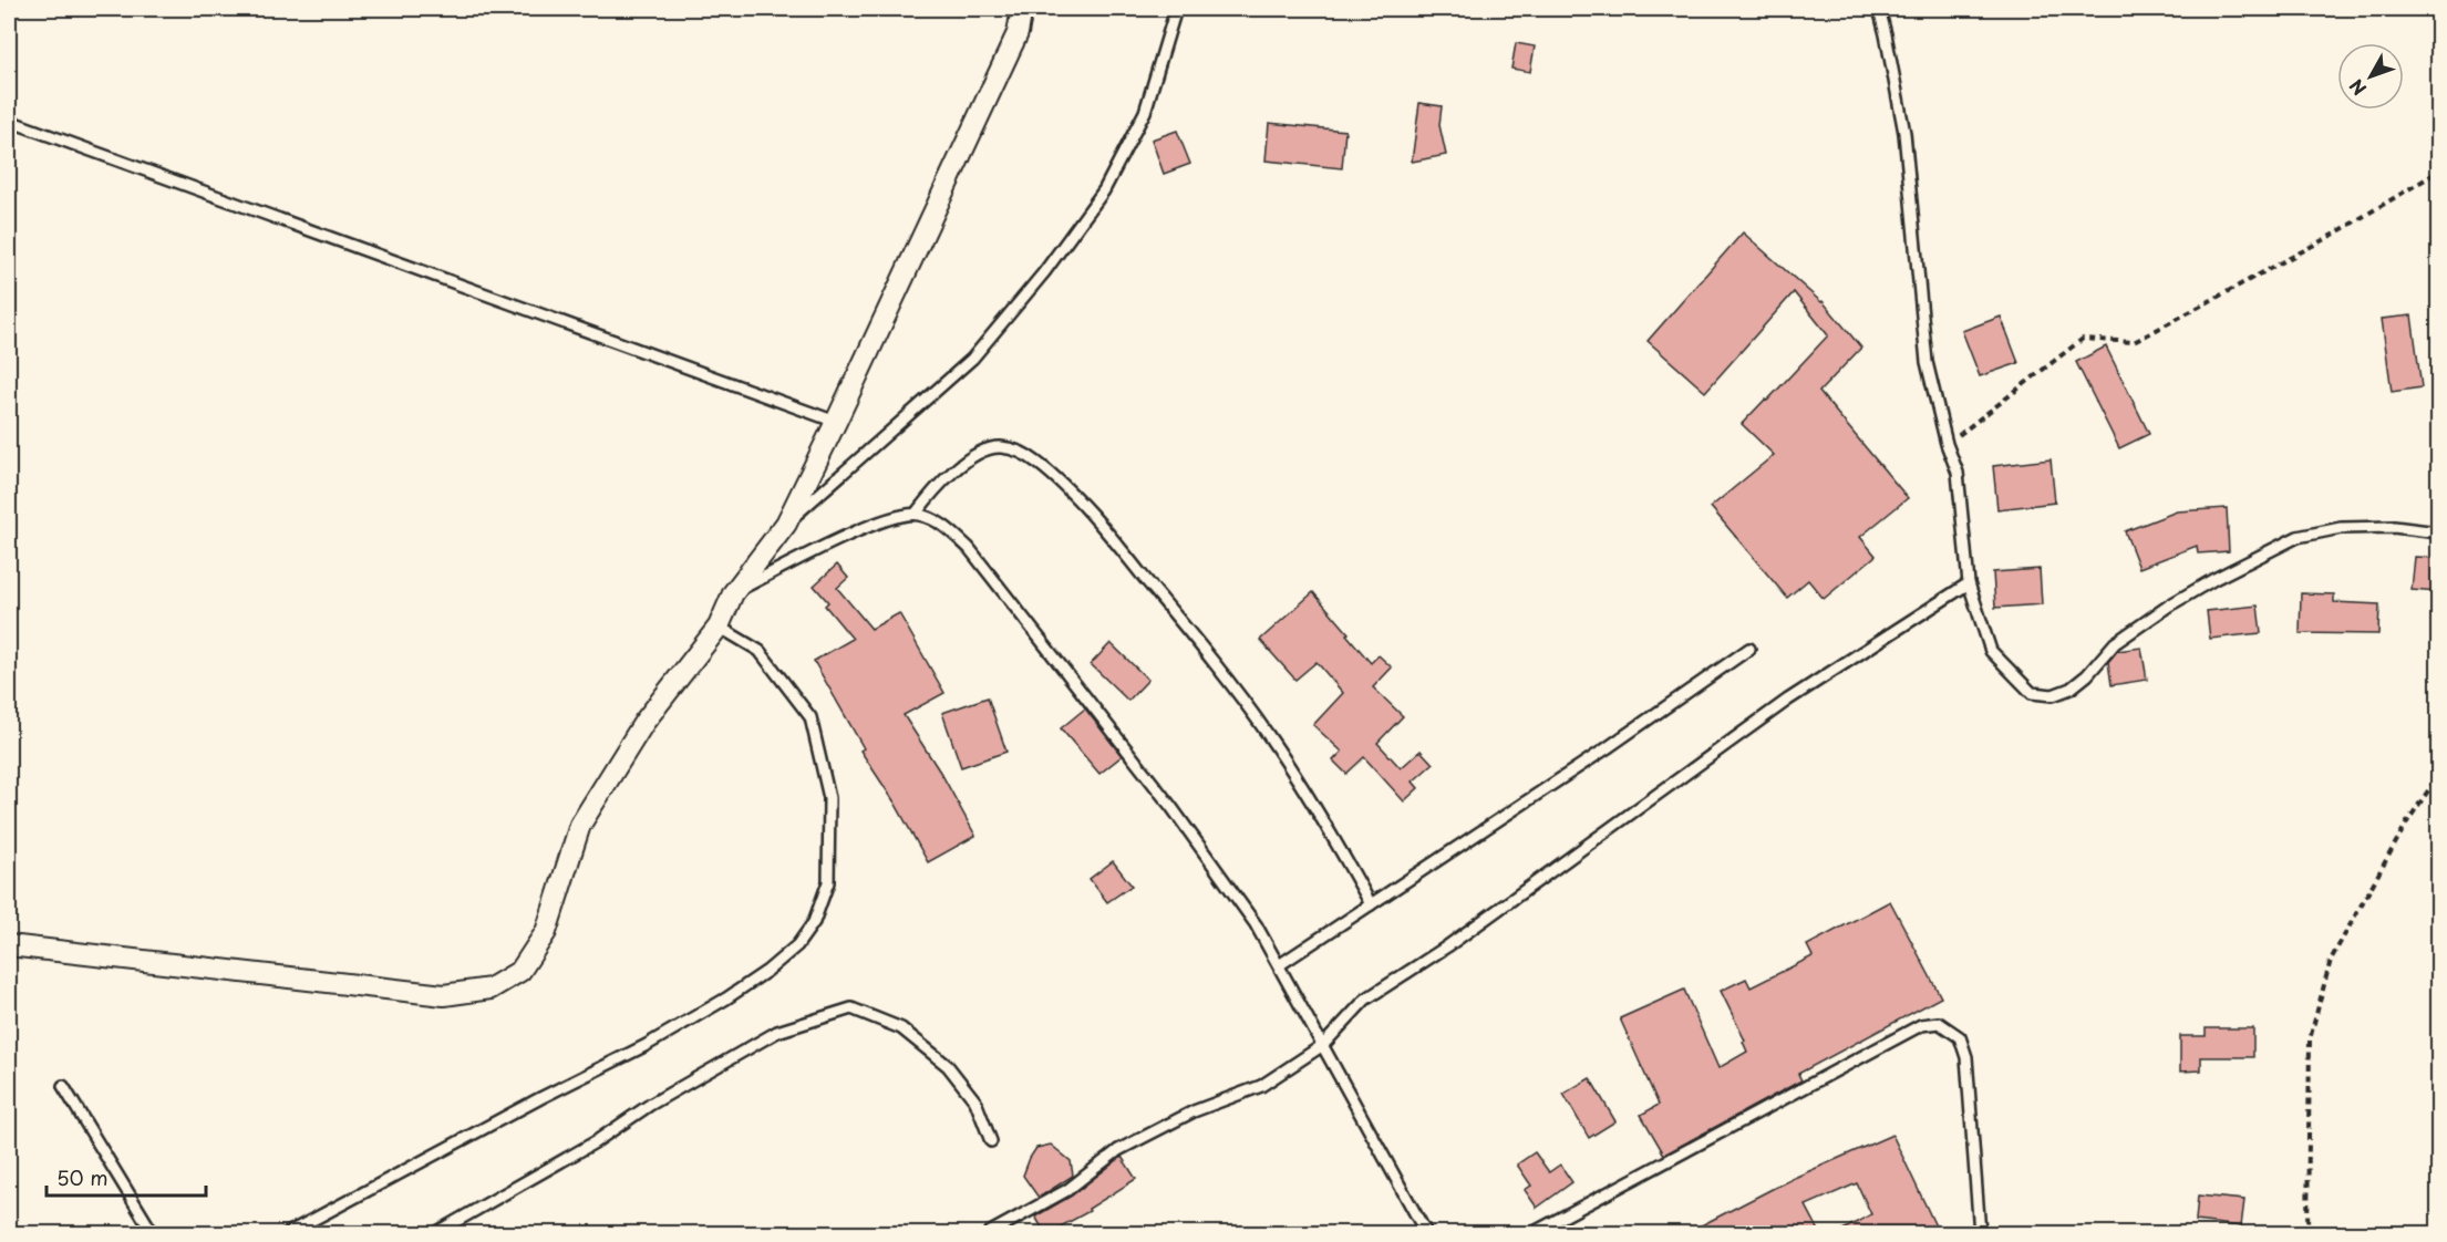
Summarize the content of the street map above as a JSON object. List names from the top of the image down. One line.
{"scale_bar":"50 m","north":"bottom left"}
